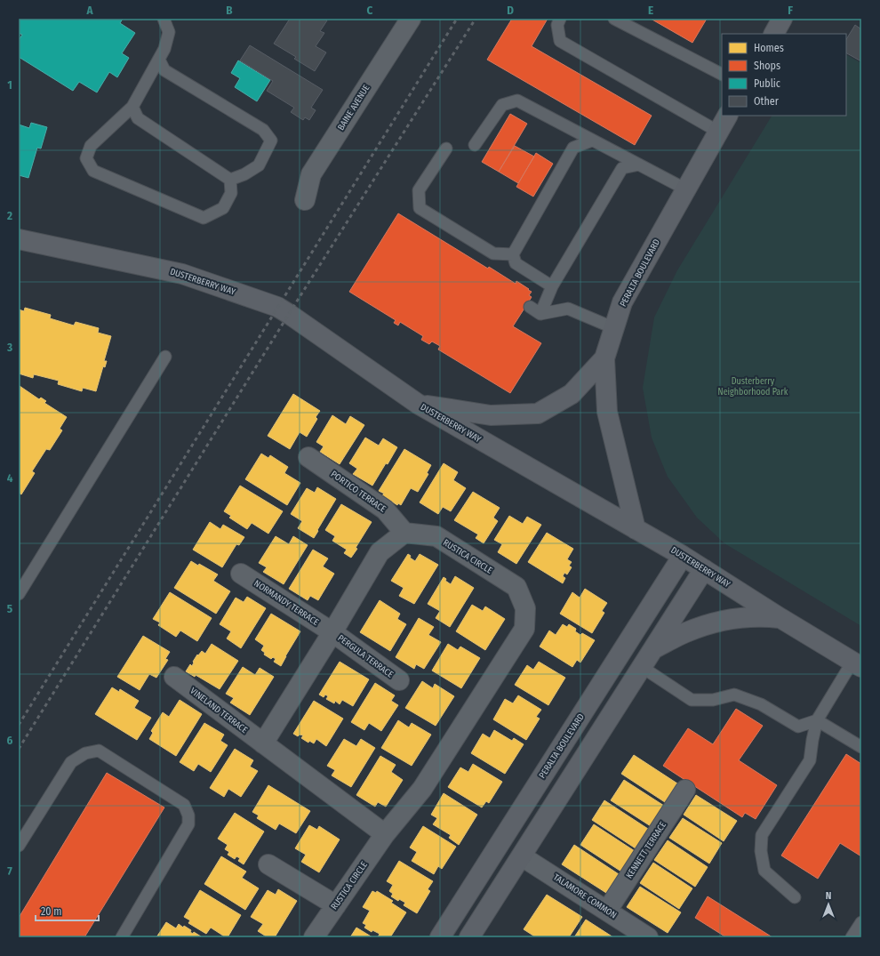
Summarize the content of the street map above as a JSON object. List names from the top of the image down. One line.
{"streets":{"main road":["PERALTA BOULEVARD","DUSTERBERRY WAY"],"street":["BAINE AVENUE","PORTICO TERRACE","RUSTICA CIRCLE","NORMANDY TERRACE","PERGULA TERRACE","VINELAND TERRACE","KENNETT TERRACE","TALAMORE COMMON"]},"crossings":[["PERALTA BOULEVARD","DUSTERBERRY WAY"],["PORTICO TERRACE","RUSTICA CIRCLE"],["NORMANDY TERRACE","PERGULA TERRACE"],["KENNETT TERRACE","TALAMORE COMMON"]],"parks":["Dusterberry Neighborhood Park"],"legend":["Homes","Shops","Public","Other"],"scale_bar":"20 m","north":"top","grid":{"columns":["A","B","C","D","E","F"],"rows":["1","2","3","4","5","6","7"]}}
